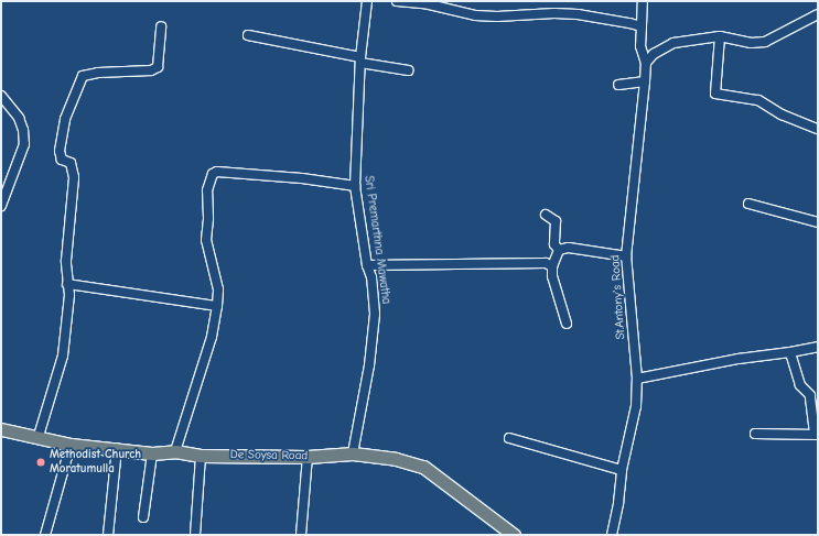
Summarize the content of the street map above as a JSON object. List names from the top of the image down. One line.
{"streets":{"main road":["De Soysa Road"],"street":["Sri Premarthna Mawatha","St.Antony's Road"]},"crossings":[["Sri Premarthna Mawatha","De Soysa Road"]],"places":["Methodist Church Moratumulla"]}
